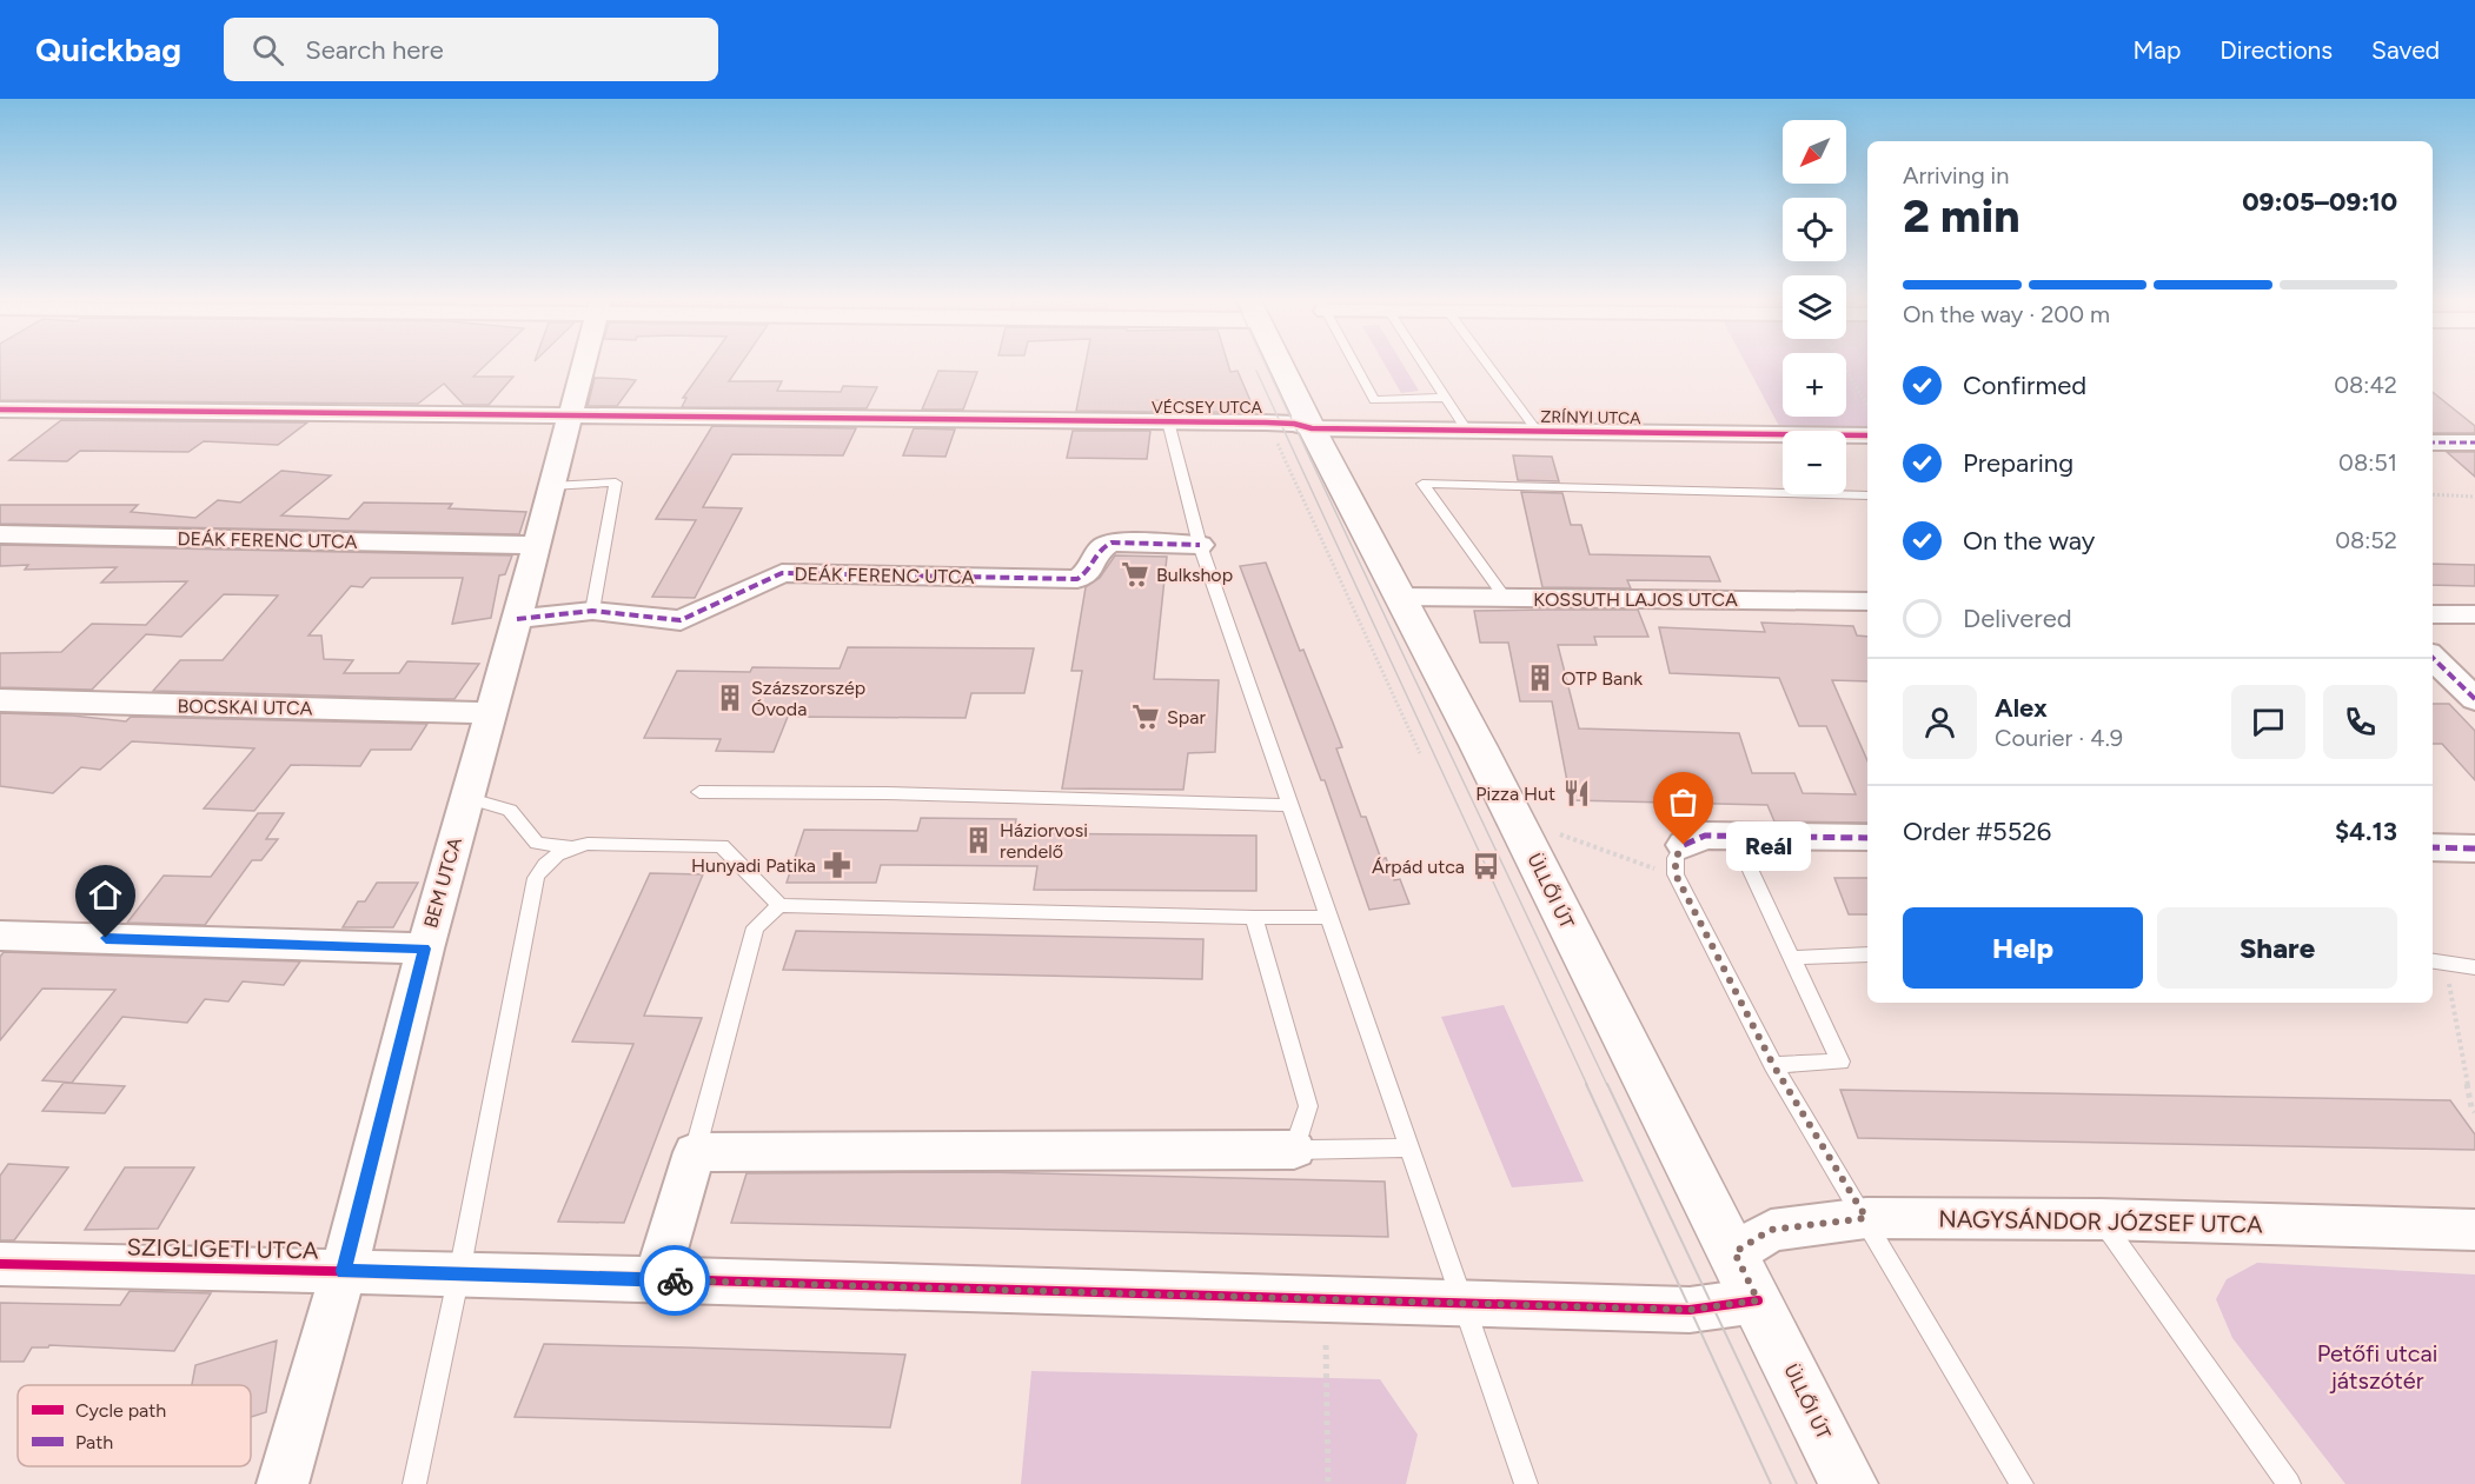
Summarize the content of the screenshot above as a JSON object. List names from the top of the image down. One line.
{"streets":{"main road":["ÜLLŐI ÚT"],"street":["VÉCSEY UTCA","ZRÍNYI UTCA","DEÁK FERENC UTCA","KOSSUTH LAJOS UTCA","BOCSKAI UTCA","BEM UTCA","NAGYSÁNDOR JÓZSEF UTCA","SZIGLIGETI UTCA"]},"crossings":[["VÉCSEY UTCA","ZRÍNYI UTCA"],["VÉCSEY UTCA","BEM UTCA"],["VÉCSEY UTCA","ÜLLŐI ÚT"],["ZRÍNYI UTCA","ÜLLŐI ÚT"],["DEÁK FERENC UTCA","BEM UTCA"],["KOSSUTH LAJOS UTCA","ÜLLŐI ÚT"],["BOCSKAI UTCA","BEM UTCA"],["BEM UTCA","SZIGLIGETI UTCA"],["ÜLLŐI ÚT","NAGYSÁNDOR JÓZSEF UTCA"],["ÜLLŐI ÚT","SZIGLIGETI UTCA"]],"parks":["Petőfi utcai játszótér"],"places":{"supermarket":["Bulkshop","Spar"],"building":["OTP Bank","Százszorszép Óvoda","Háziorvosi rendelő"],"restaurant":["Pizza Hut"],"other":["Reál"],"pharmacy":["Hunyadi Patika"],"bus stop":["Árpád utca"]},"legend":["Cycle path","Path"],"north":"bottom left","page":{"header":"Quickbag","search":"Search here","nav":["Map","Directions","Saved"],"map_buttons":["+","−"],"heading":["2 min","Arriving in","09:05–09:10"],"panel":["Alex","Courier · 4.9","Order #5526","$4.13"],"bar":"On the way · 200 m","list":[["Confirmed","08:42"],["Preparing","08:51"],["On the way","08:52"],"Delivered"],"bubble":"Reál","buttons":["Help","Share"]}}
